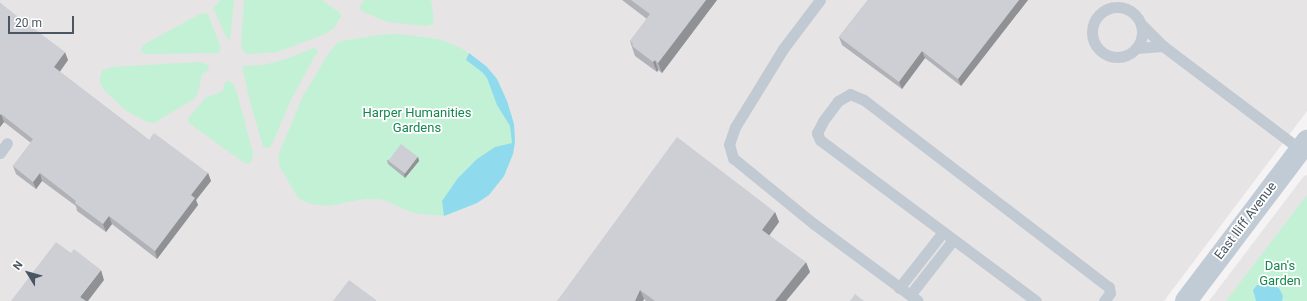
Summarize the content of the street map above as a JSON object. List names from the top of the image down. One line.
{"streets":{"street":["East Iliff Avenue"]},"parks":["Harper Humanities Gardens","Dan's Garden"],"scale_bar":"20 m","north":"top left"}
